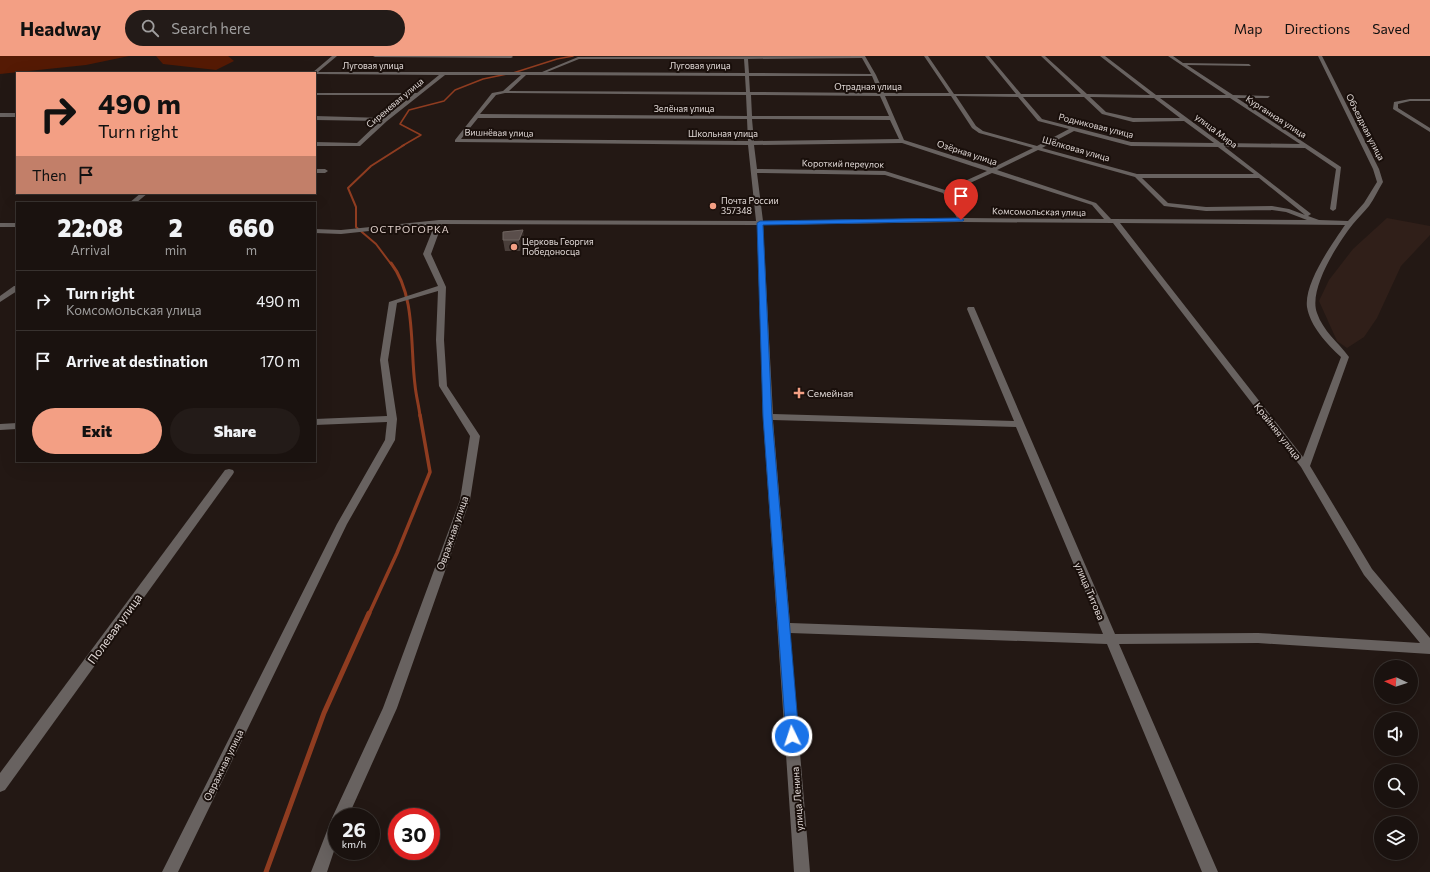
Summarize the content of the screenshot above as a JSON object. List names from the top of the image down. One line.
{"streets":{"street":["Луговая улица","Отрадная улица","Сиреневая улица","Зелёная улица","Курганная улица","Родниковая улица","Объездная улица","улица Мира","Вишнёвая улица","Школьная улица","Шёлковая улица","Озёрная улица","Короткий переулок","Комсомольская улица","Крайняя улица","Овражная улица","улица Титова","Полевая улица","улица Ленина"]},"crossings":[["Луговая улица","Сиреневая улица"],["Луговая улица","Вишнёвая улица"],["Луговая улица","улица Ленина"],["Отрадная улица","Курганная улица"],["Отрадная улица","Родниковая улица"],["Отрадная улица","улица Мира"],["Отрадная улица","Вишнёвая улица"],["Отрадная улица","Шёлковая улица"],["Отрадная улица","улица Ленина"],["Зелёная улица","Вишнёвая улица"],["Зелёная улица","улица Ленина"],["Курганная улица","Родниковая улица"],["Родниковая улица","улица Мира"],["Объездная улица","Комсомольская улица"],["улица Мира","Шёлковая улица"],["улица Мира","Комсомольская улица"],["Вишнёвая улица","Школьная улица"],["Школьная улица","Озёрная улица"],["Школьная улица","улица Ленина"],["Озёрная улица","Комсомольская улица"],["Озёрная улица","Крайняя улица"],["Короткий переулок","улица Ленина"],["Комсомольская улица","Крайняя улица"],["Комсомольская улица","Овражная улица"],["Комсомольская улица","улица Ленина"]],"districts":["ОСТРОГОРКА"],"places":{"other":["Почта России 357348","Церковь Георгия Победоносца"],"health":["Семейная"]},"north":"left","page":{"header":"Headway","search":"Search here","nav":["Map","Directions","Saved"],"turn":["490 m","Turn right"],"then":"Then","eta":["22:08","Arrival","2","min","660","m"],"list":[{"name":"Turn right","note":"Комсомольская улица","value":"490 m"},{"name":"Arrive at destination","value":"170 m"}],"buttons":["Exit","Share"],"speed":"26 km/h","limit":"30"}}
